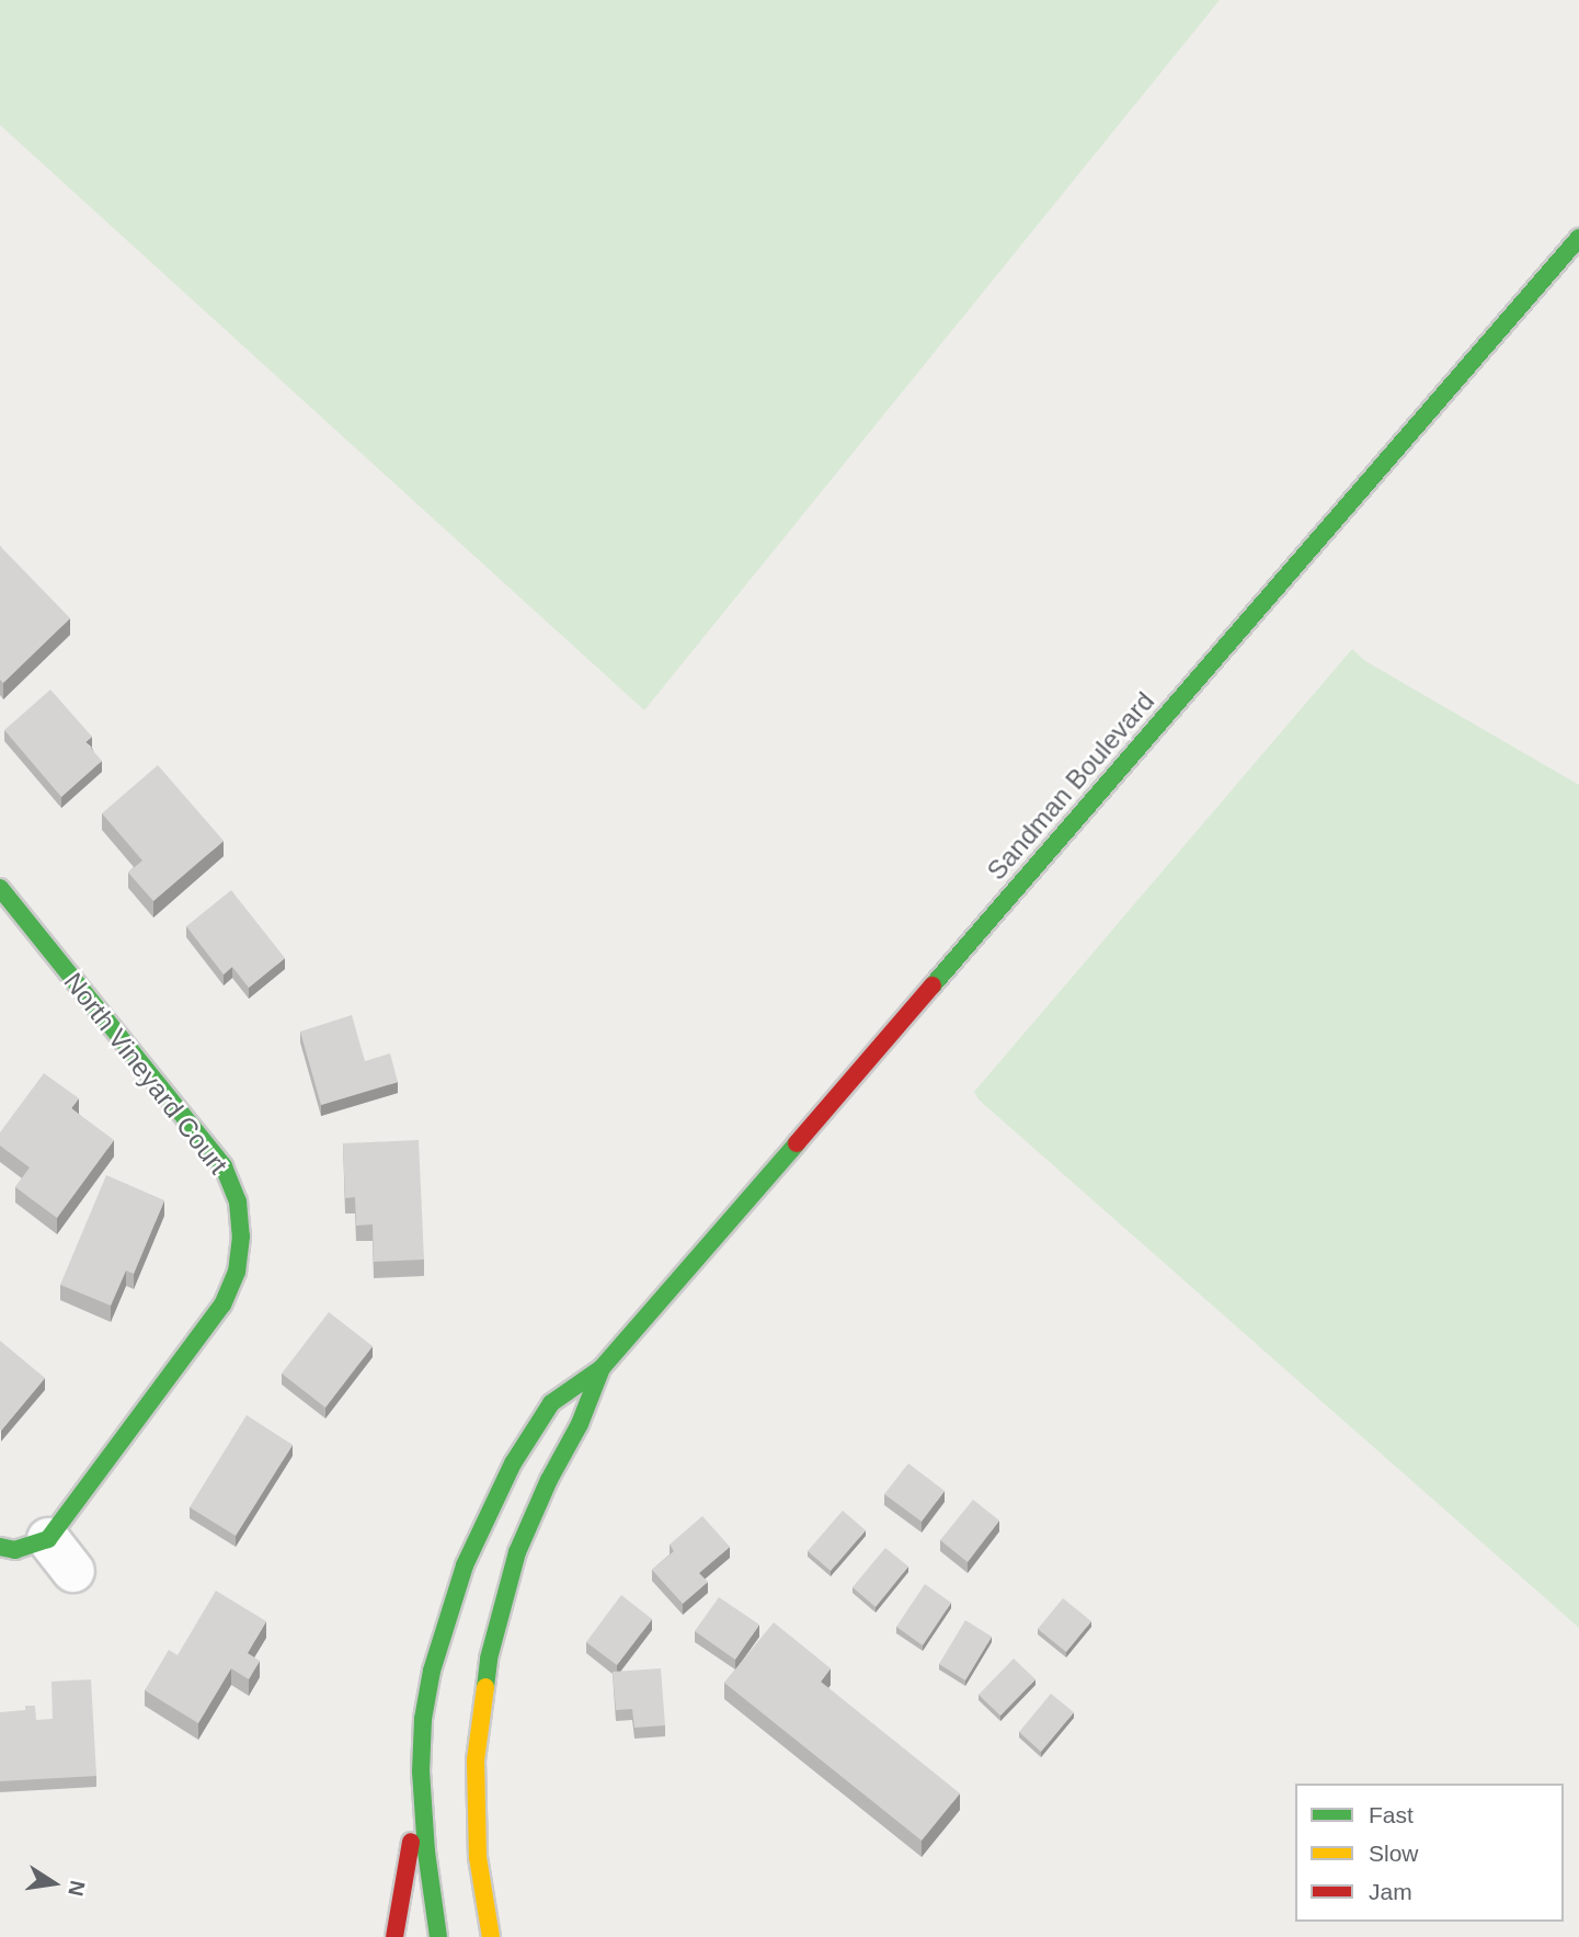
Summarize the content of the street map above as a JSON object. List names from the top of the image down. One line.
{"streets":{"main road":["Sandman Boulevard","North Vineyard Court"]},"legend":["Fast","Slow","Jam"],"north":"right"}
